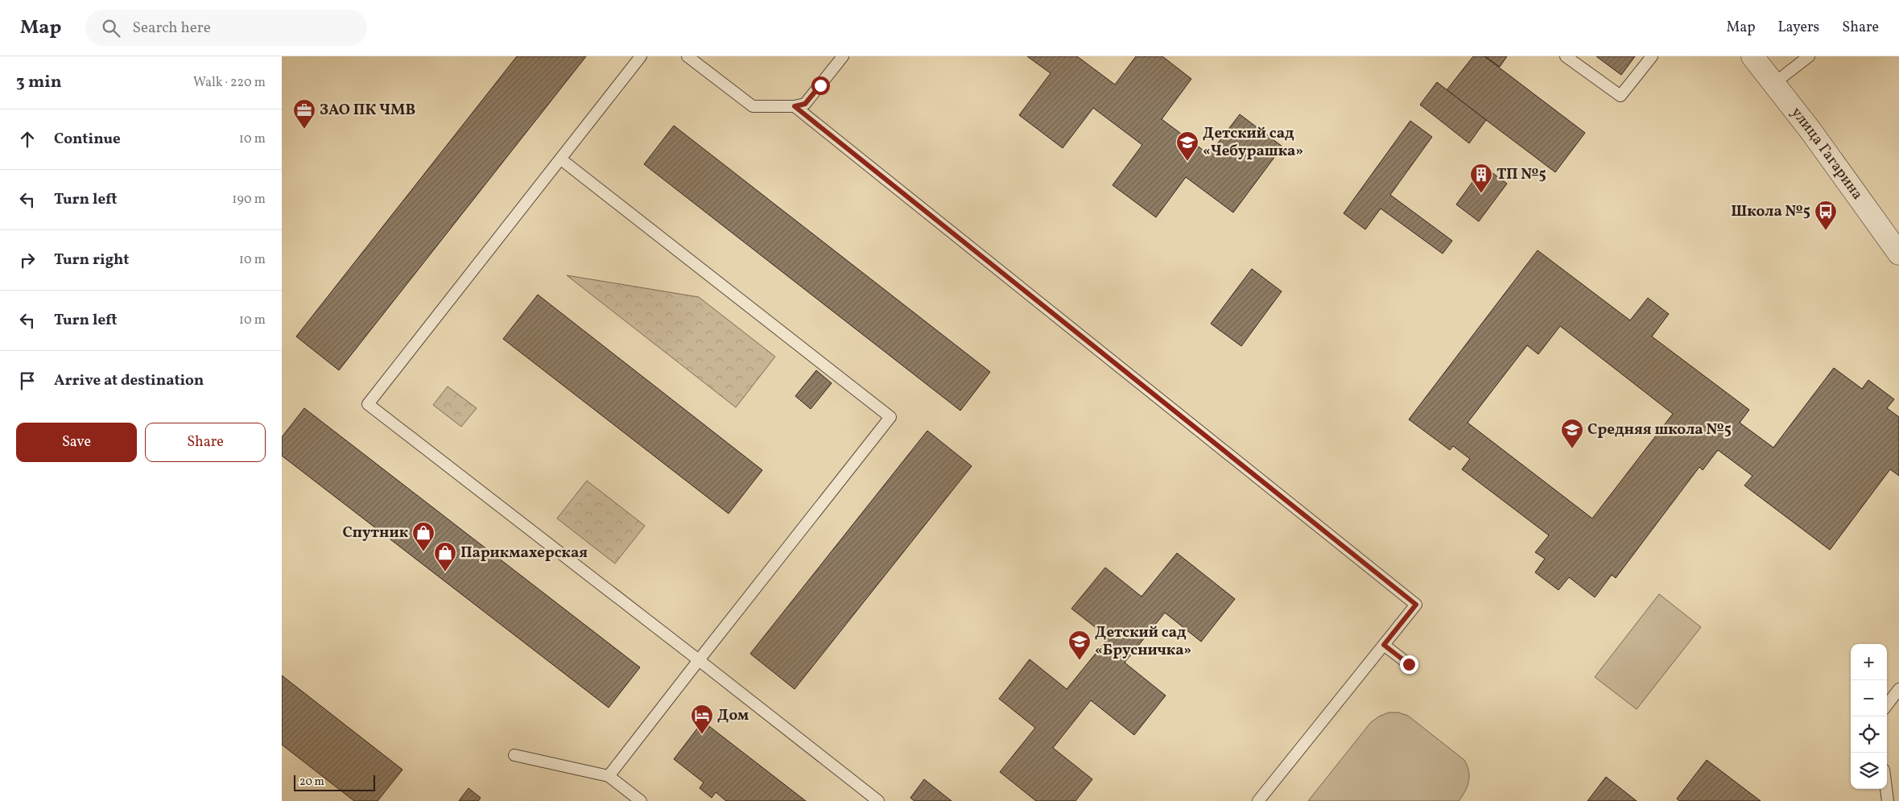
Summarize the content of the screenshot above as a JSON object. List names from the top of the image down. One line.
{"streets":{"main road":["улица Гагарина"]},"places":{"office":["ЗАО ПК ЧМВ"],"school or university":["Детский сад «Чебурашка»","Средняя школа №5","Детский сад «Брусничка»"],"building":["ТП №5"],"bus stop":["Школа №5"],"shop":["Спутник","Парикмахерская"],"hotel":["Дом"]},"scale_bar":"20 m","page":{"header":"Map","search":"Search here","nav":["Map","Layers","Share"],"heading":["3 min","Walk · 220 m"],"list":[["Continue","10 m"],["Turn left","190 m"],["Turn right","10 m"],["Turn left","10 m"],"Arrive at destination"],"buttons":["Save","Share"],"map_buttons":["+","−"],"scale":"20 m"}}
